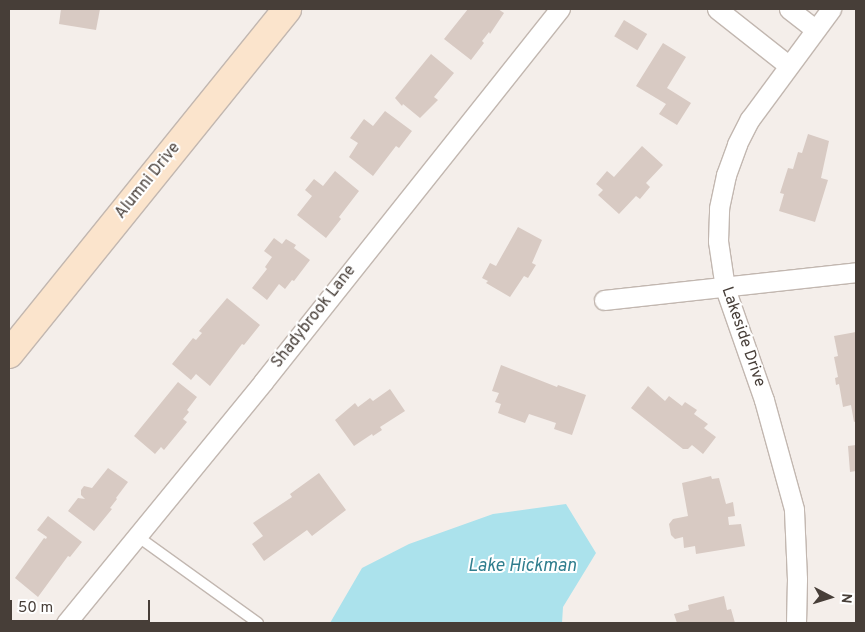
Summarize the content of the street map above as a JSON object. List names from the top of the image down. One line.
{"streets":{"main road":["Alumni Drive"],"street":["Shadybrook Lane","Lakeside Drive"]},"water":["Lake Hickman"],"scale_bar":"50 m","north":"right"}
